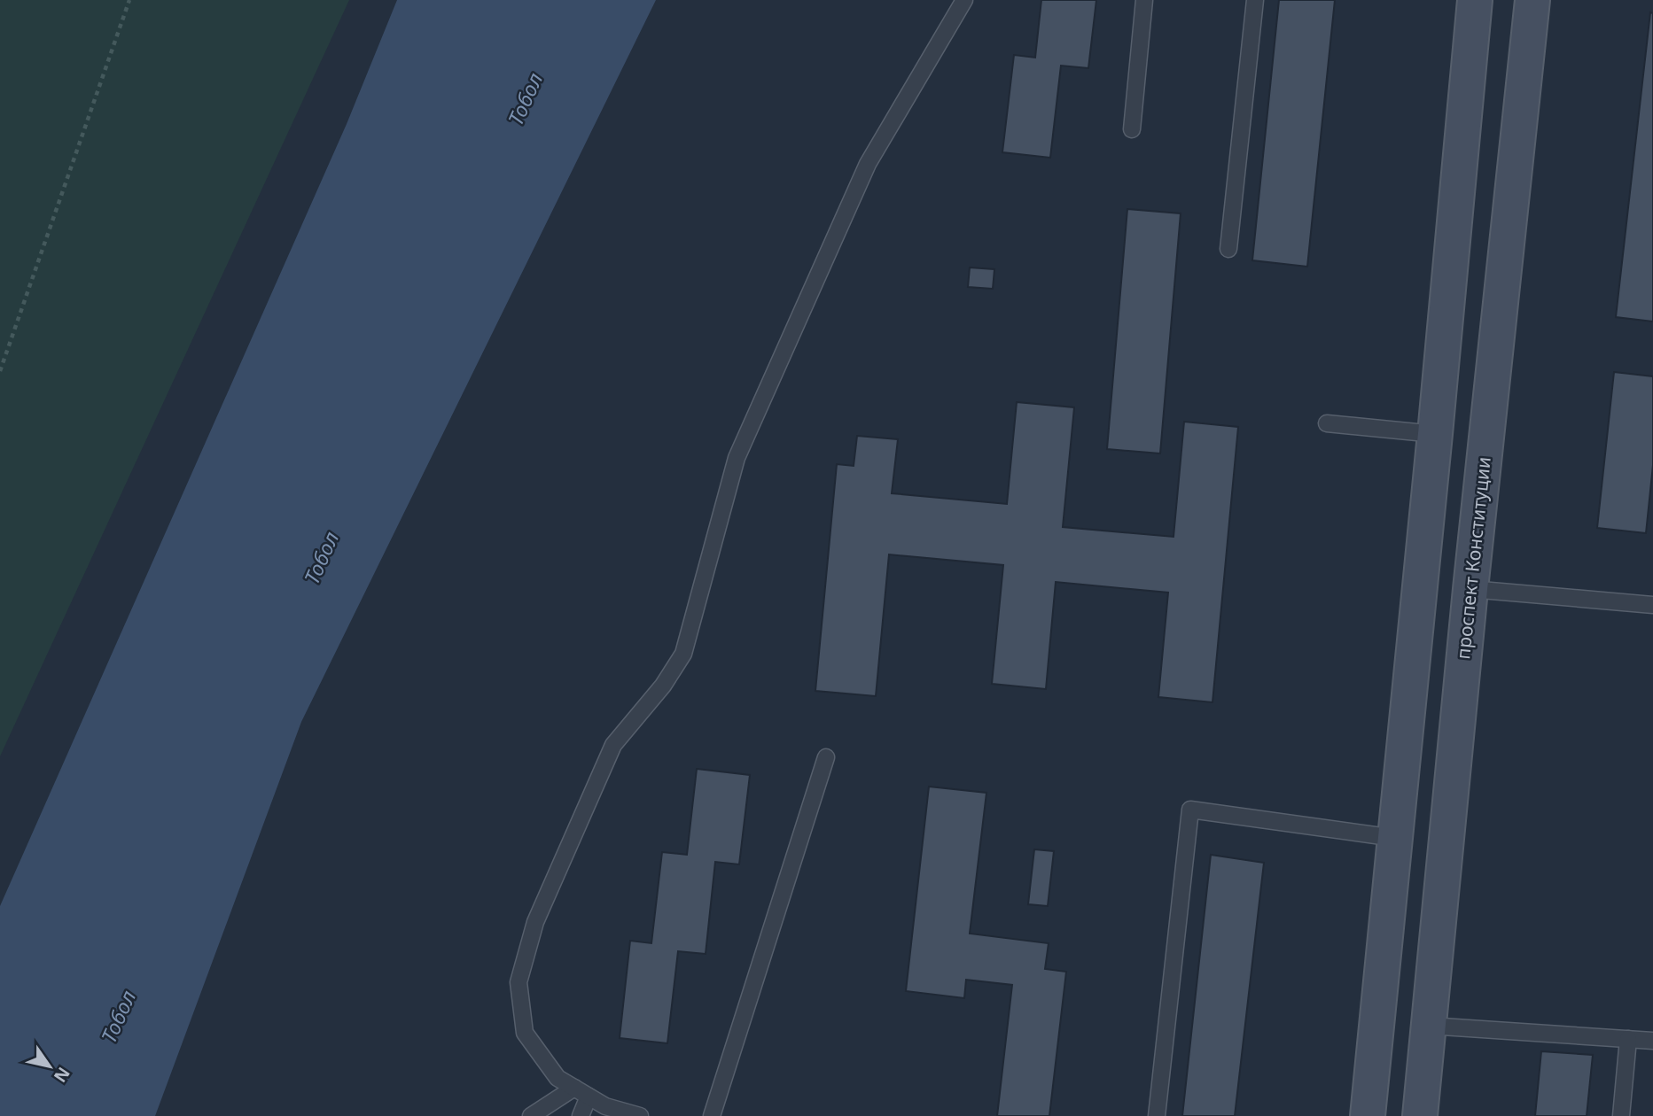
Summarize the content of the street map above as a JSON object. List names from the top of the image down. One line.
{"streets":{"main road":["проспект Конституции"]},"water":["Тобол"],"north":"bottom right"}
